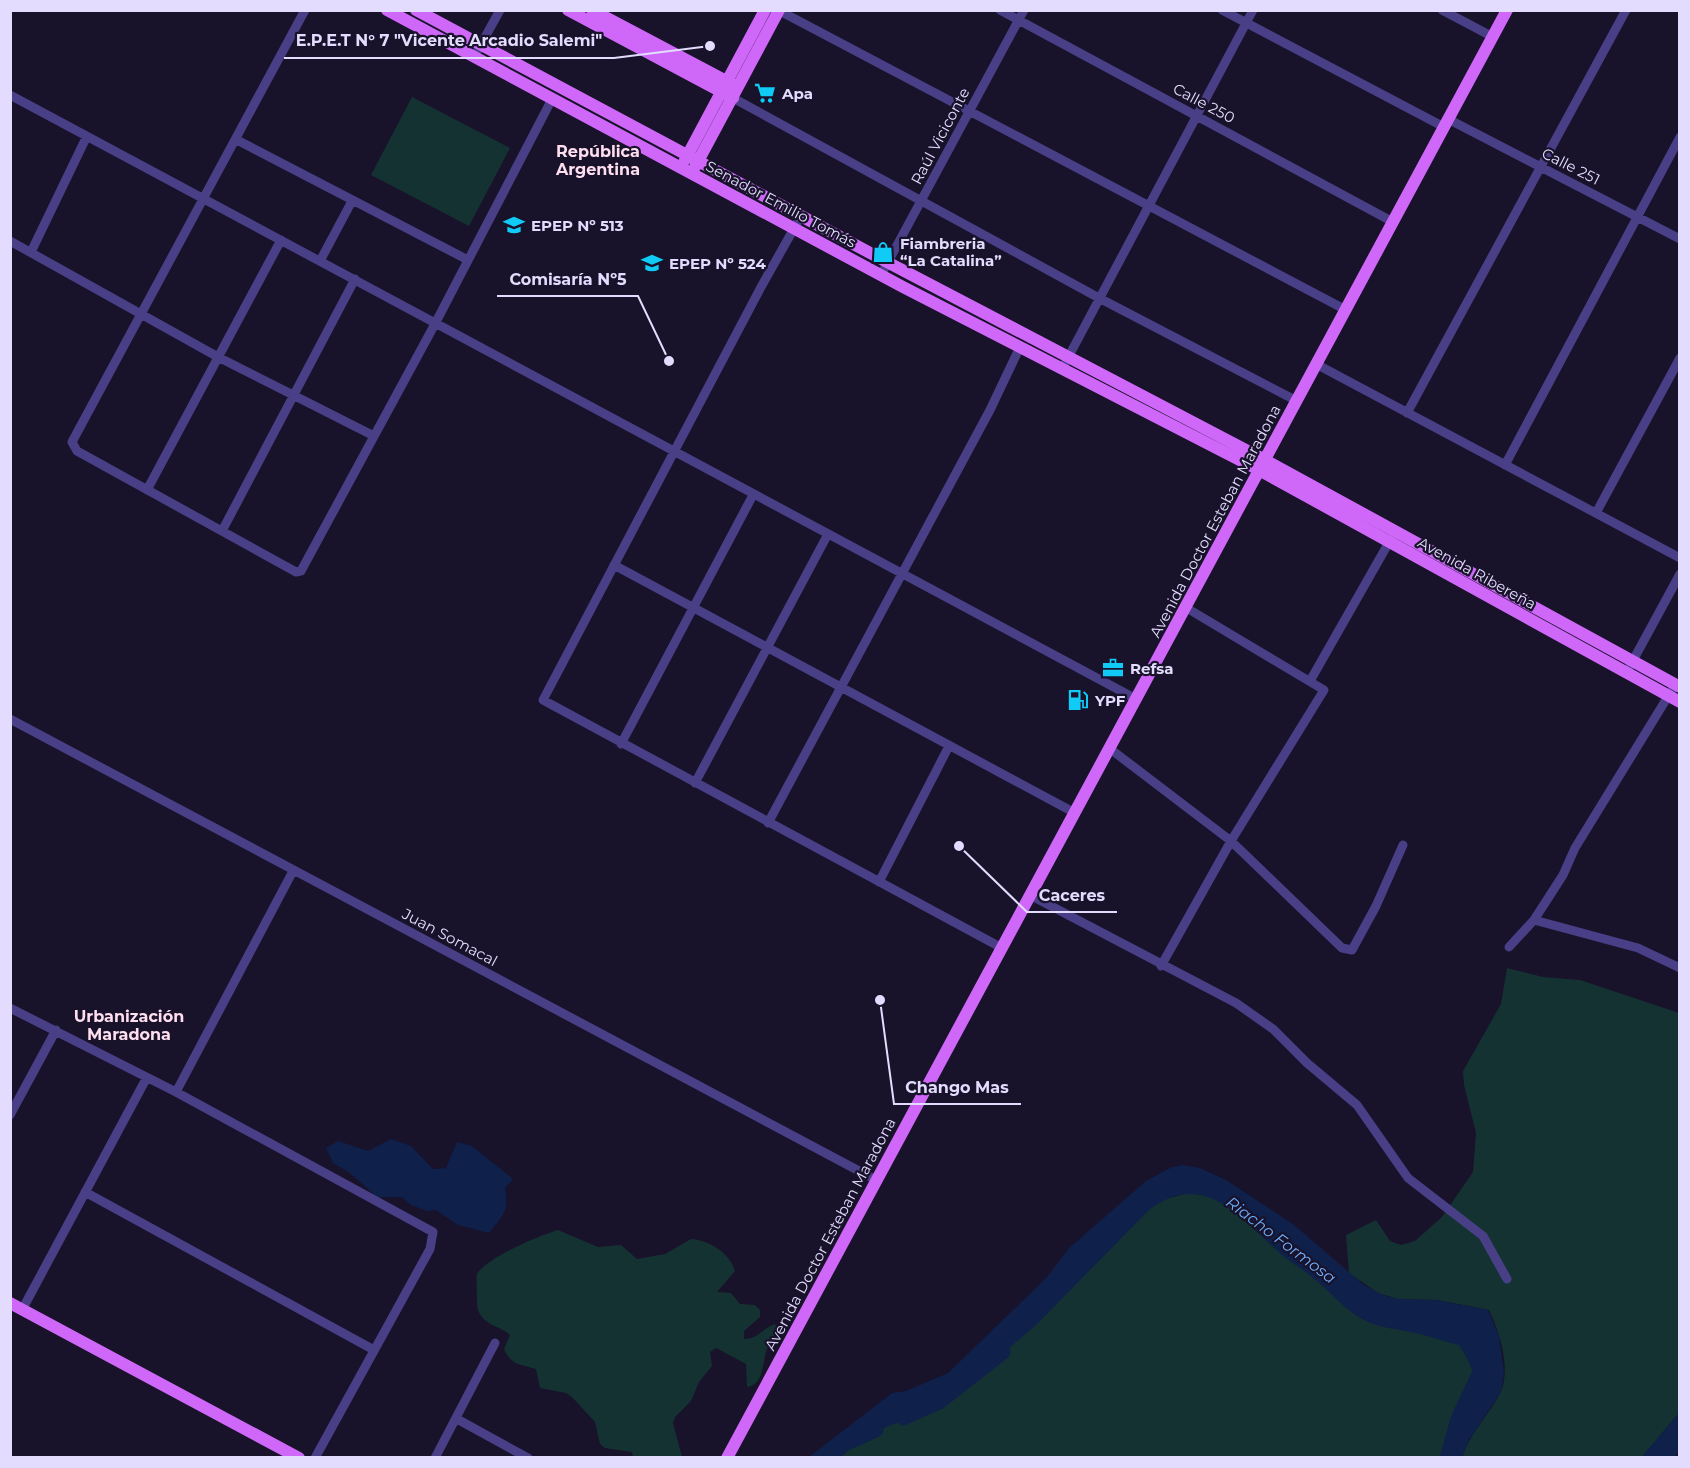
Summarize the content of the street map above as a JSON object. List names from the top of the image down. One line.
{"streets":{"main road":["Senador Emilio Tomás","Avenida Doctor Esteban Maradona","Avenida Ribereña"],"street":["Calle 250","Raúl Viciconte","Calle 251","Juan Somacal"]},"crossings":[["Calle 250","Raúl Viciconte"],["Calle 250","Avenida Doctor Esteban Maradona"],["Raúl Viciconte","Senador Emilio Tomás"],["Calle 251","Avenida Doctor Esteban Maradona"],["Senador Emilio Tomás","Avenida Doctor Esteban Maradona"],["Senador Emilio Tomás","Avenida Ribereña"],["Avenida Doctor Esteban Maradona","Avenida Ribereña"],["Avenida Doctor Esteban Maradona","Juan Somacal"]],"districts":["República Argentina","Urbanización Maradona"],"water":["Riacho Formosa"],"places":{"other":["E.P.E.T N° 7 \"Vicente Arcadio Salemi\"","Comisaría Nº5","Caceres","Chango Mas"],"supermarket":["Apa"],"school or university":["EPEP Nº 513","EPEP Nº 524"],"shop":["Fiambreria “La Catalina”"],"office":["Refsa"],"fuel station":["YPF"]}}
